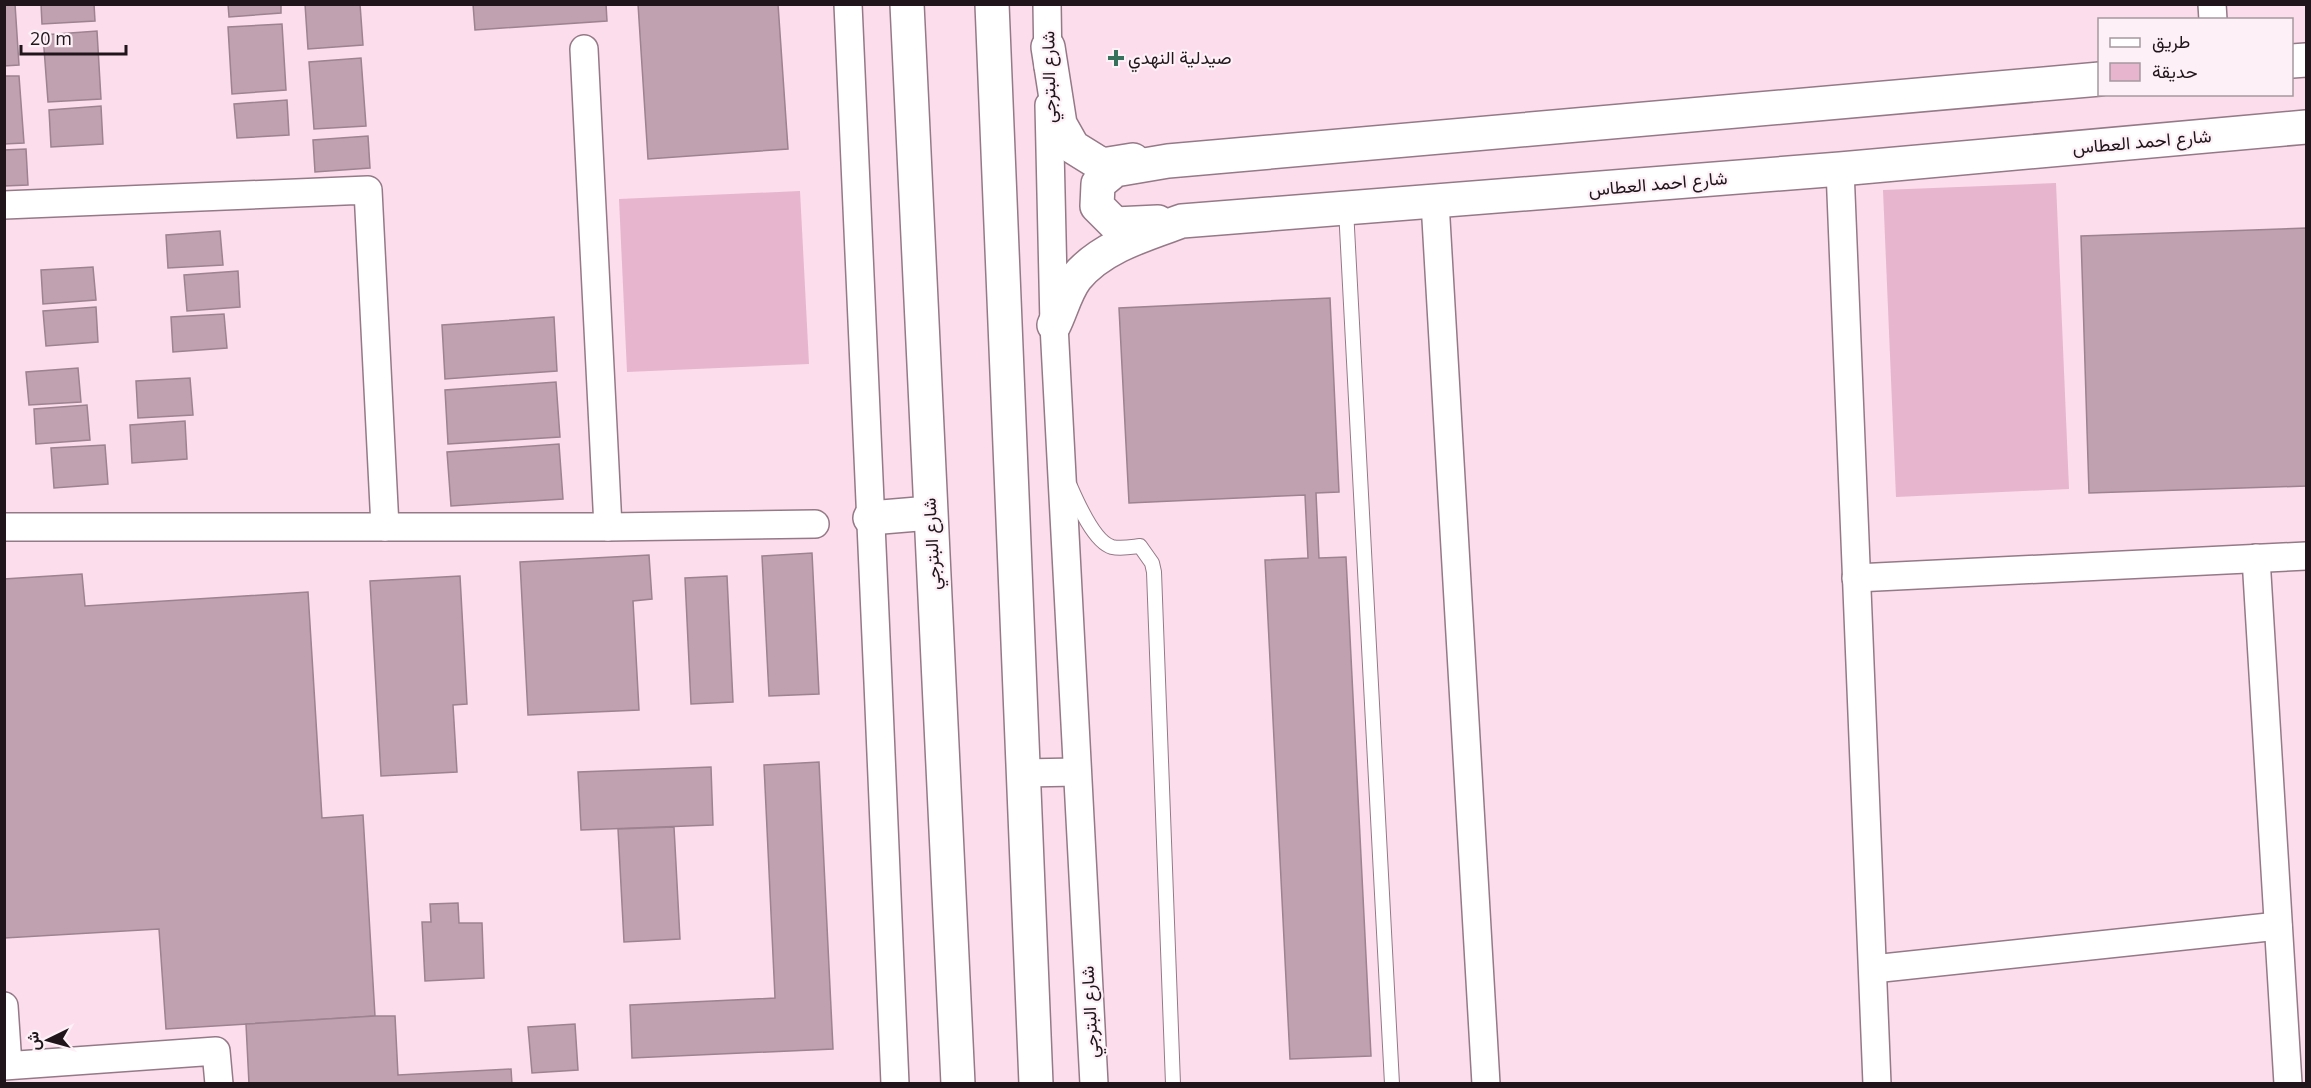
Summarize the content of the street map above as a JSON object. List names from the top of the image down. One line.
{"streets":{"street":["شارع البترجي","شارع احمد العطاس"]},"crossings":[["شارع البترجي","شارع احمد العطاس"]],"places":{"health":["صيدلية النهدي"]},"legend":["طريق","حديقة"],"scale_bar":"20 m","north":"left"}
